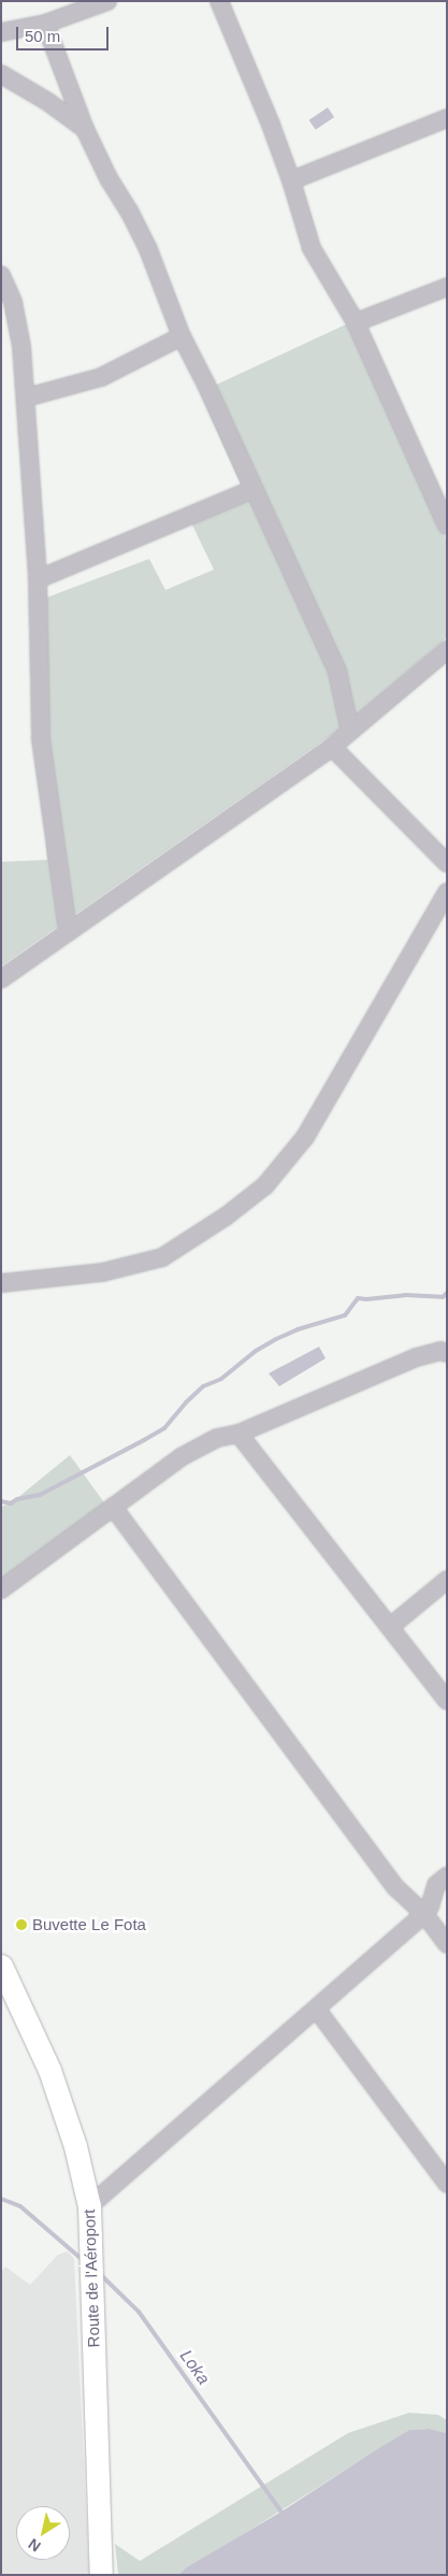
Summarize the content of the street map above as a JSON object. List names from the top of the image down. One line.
{"streets":{"main road":["Route de l'Aéroport"]},"water":["Loka"],"places":["Buvette Le Fota"],"scale_bar":"50 m","north":"bottom left"}
